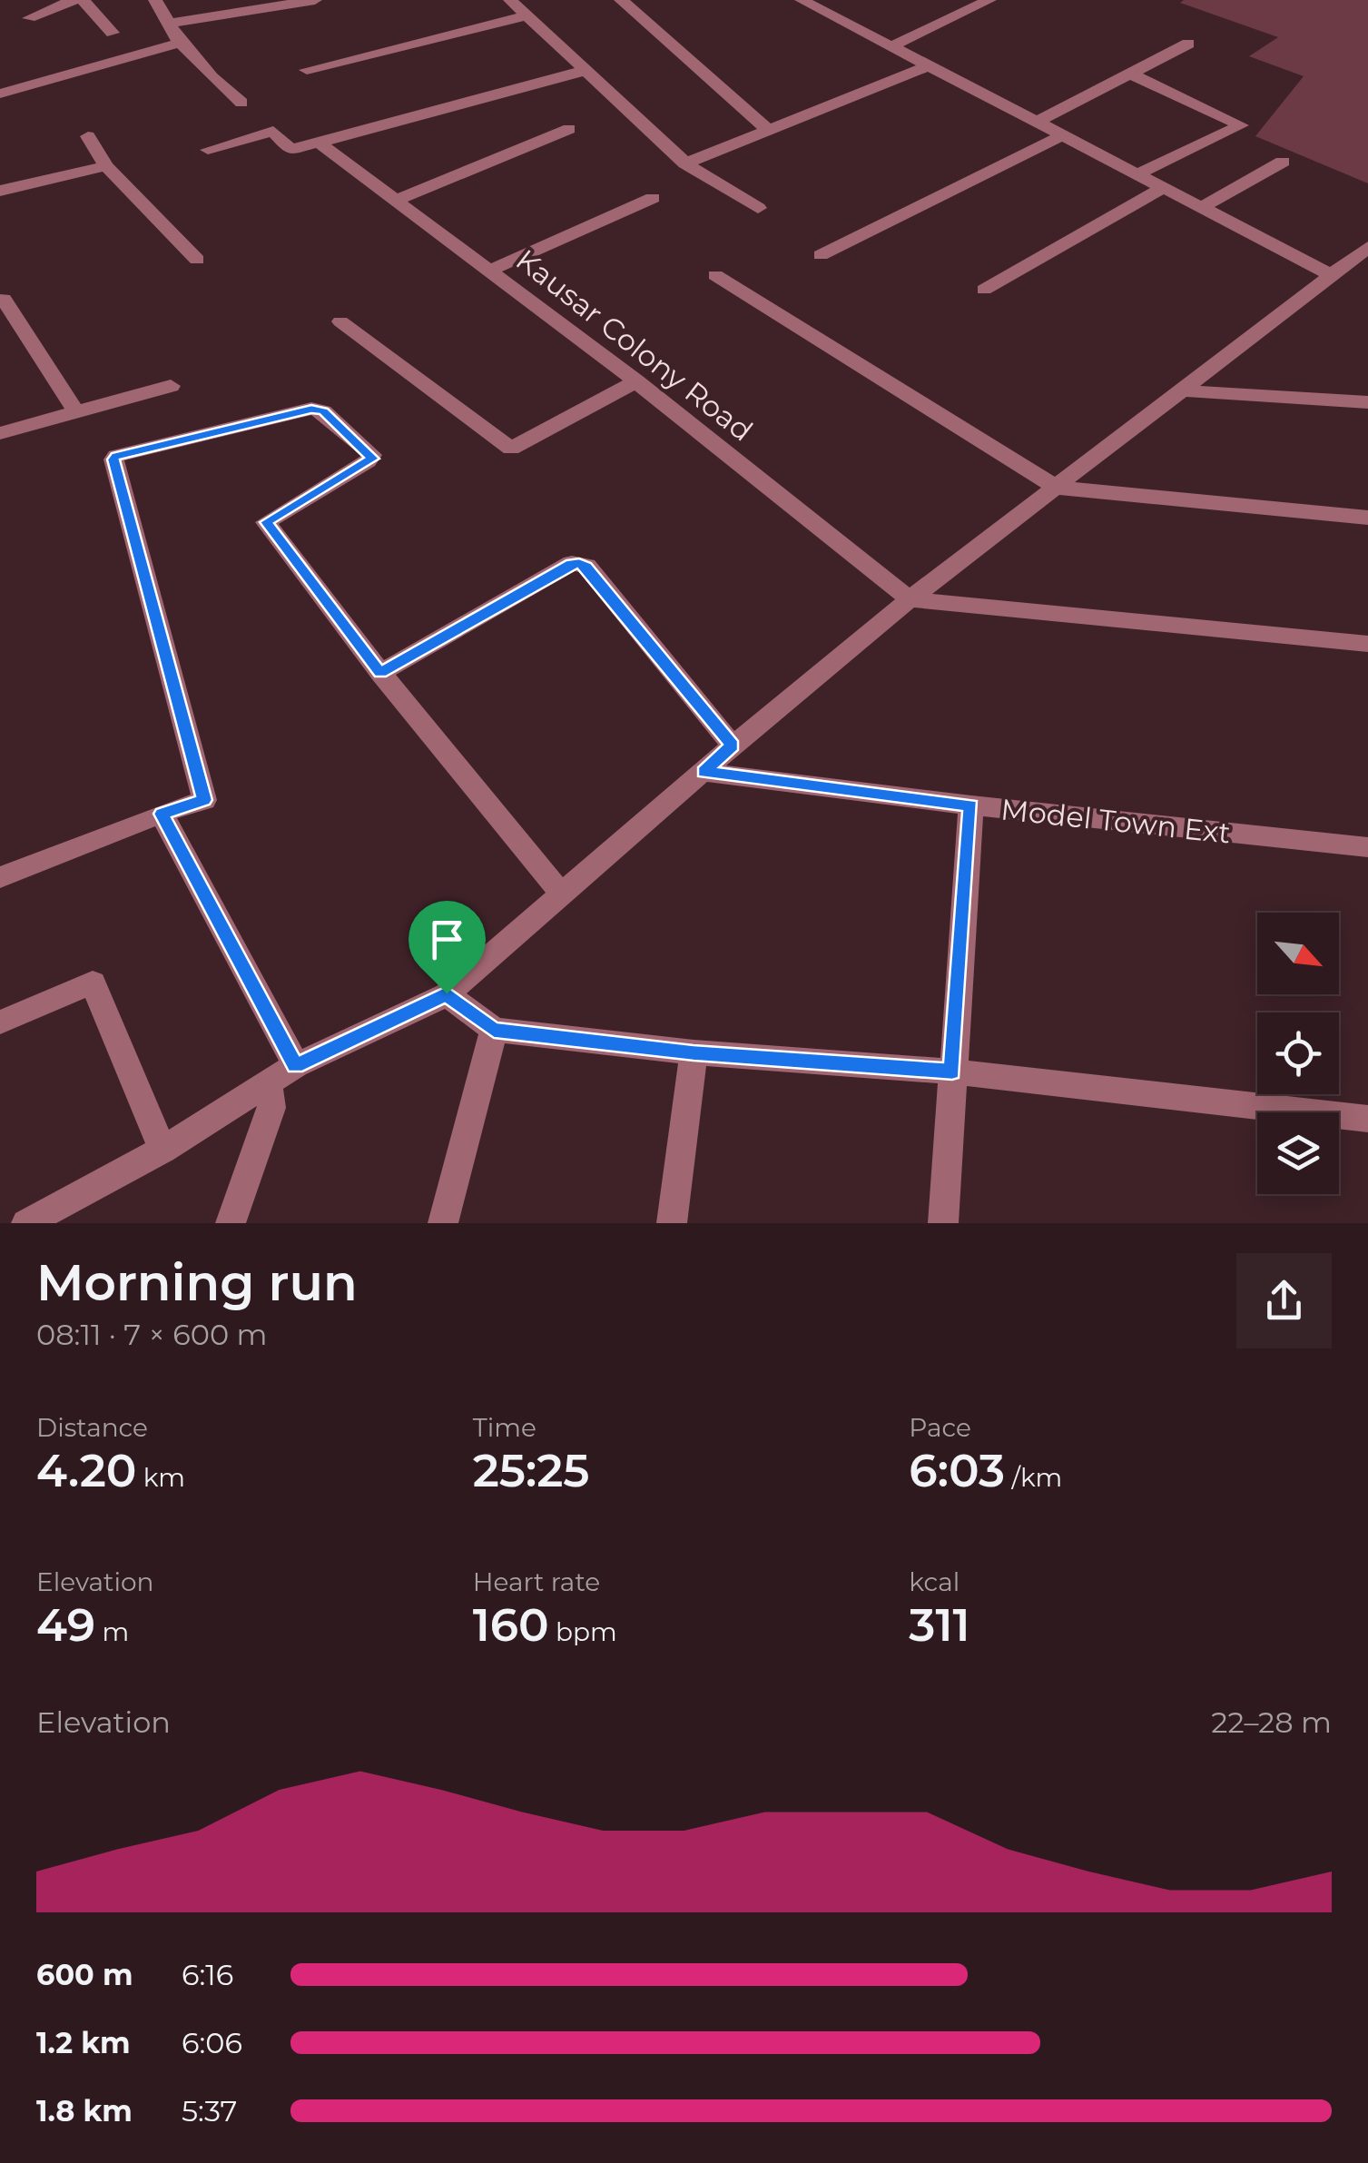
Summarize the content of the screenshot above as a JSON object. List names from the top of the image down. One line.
{"streets":{"street":["Kausar Colony Road","Model Town Ext"]},"north":"bottom right","page":{"heading":["Morning run","08:11 · 7 × 600 m"],"stats":[["Distance","4.20 km"],["Time","25:25"],["Pace","6:03 /km"],["Elevation","49 m"],["Heart rate","160 bpm"],["kcal","311"]],"chart":["Elevation","22–28 m"],"list":[{"name":"600 m","note":"6:16"},{"name":"1.2 km","note":"6:06"},{"name":"1.8 km","note":"5:37"}]}}
